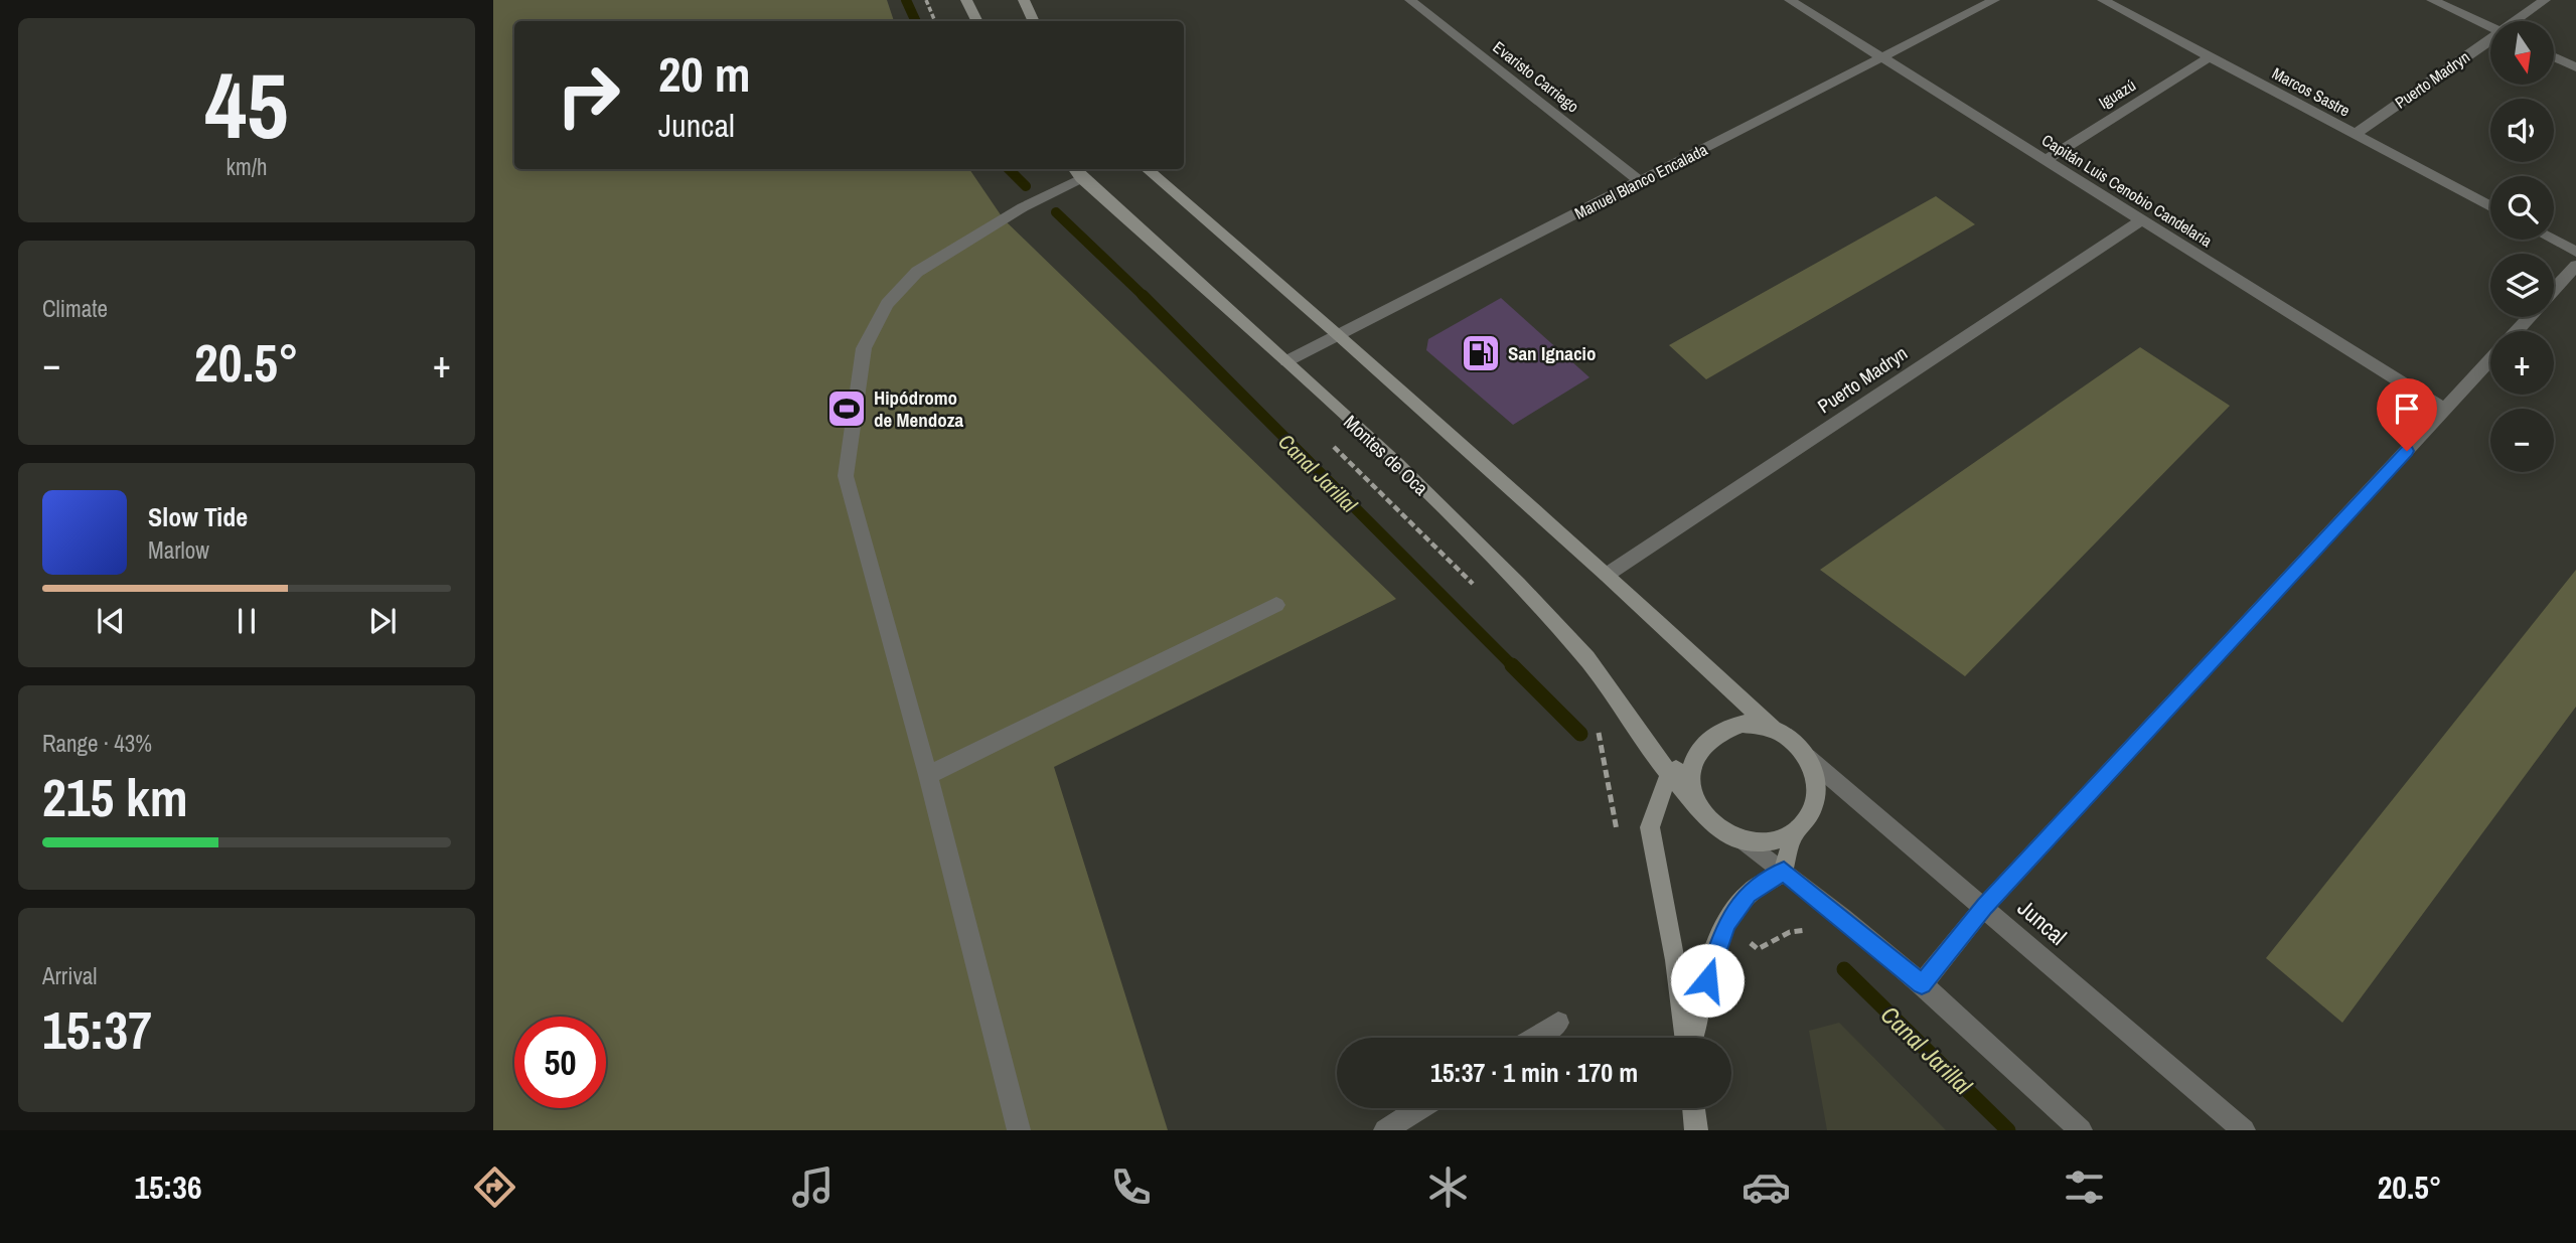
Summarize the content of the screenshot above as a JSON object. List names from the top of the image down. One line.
{"streets":{"main road":["Montes de Oca"],"street":["Evaristo Carriego","Puerto Madryn","Marcos Sastre","Iguazú","Manuel Blanco Encalada","Capitán Luis Cenobio Candelaria","Juncal"]},"crossings":[["Evaristo Carriego","Manuel Blanco Encalada"],["Puerto Madryn","Marcos Sastre"],["Puerto Madryn","Capitán Luis Cenobio Candelaria"],["Marcos Sastre","Iguazú"],["Iguazú","Capitán Luis Cenobio Candelaria"],["Manuel Blanco Encalada","Capitán Luis Cenobio Candelaria"],["Manuel Blanco Encalada","Montes de Oca"],["Montes de Oca","Juncal"]],"water":["Canal Jarillal"],"places":{"fuel station":["San Ignacio"],"sports":["Hipódromo de Mendoza"]},"north":"bottom","page":{"tile":[["45","km/h"],"Climate",["Range · 43%","215 km"],["Arrival","15:37"]],"map_buttons":["+","−"],"turn":["20 m","Juncal"],"heat":["−","20.5°","+"],"song":["Slow Tide","Marlow"],"limit":"50","trip":"15:37 · 1 min · 170 m","tabs":["15:36","20.5°"]}}
